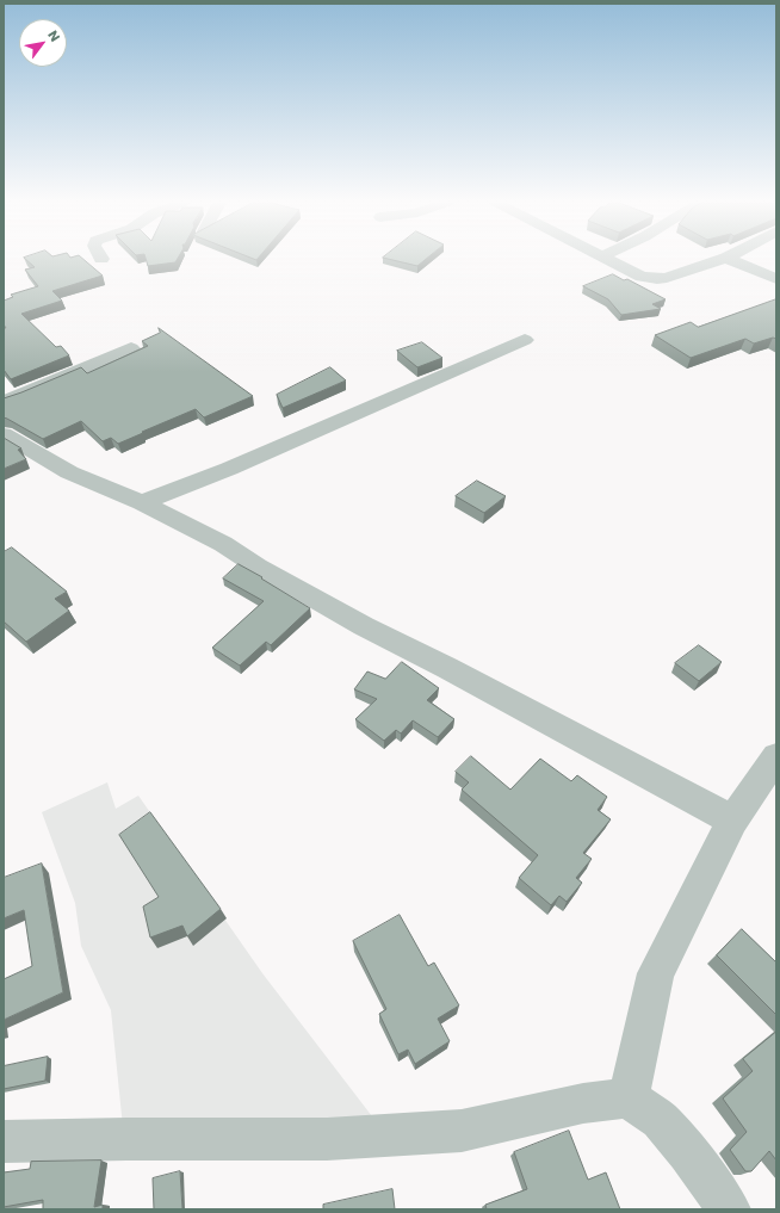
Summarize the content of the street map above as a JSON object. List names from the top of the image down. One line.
{"north":"top right"}
